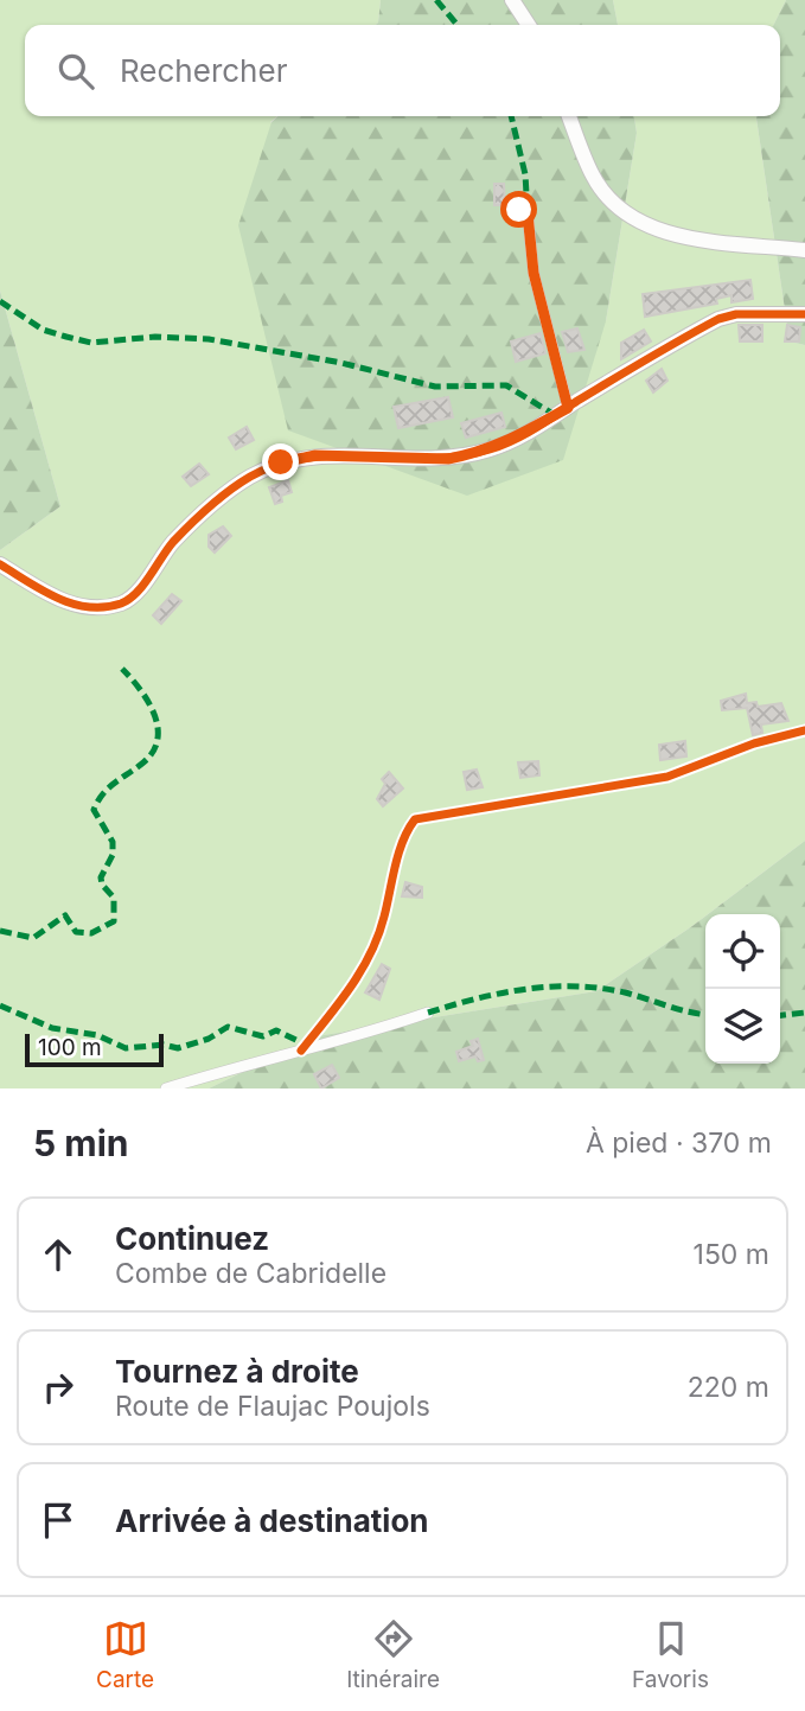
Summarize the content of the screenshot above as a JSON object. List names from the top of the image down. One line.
{"scale_bar":"100 m","page":{"search":"Rechercher","scale":"100 m","heading":["5 min","À pied · 370 m"],"list":[["Continuez","Combe de Cabridelle","150 m"],["Tournez à droite","Route de Flaujac Poujols","220 m"],"Arrivée à destination"],"nav":["Carte","Itinéraire","Favoris"]}}
